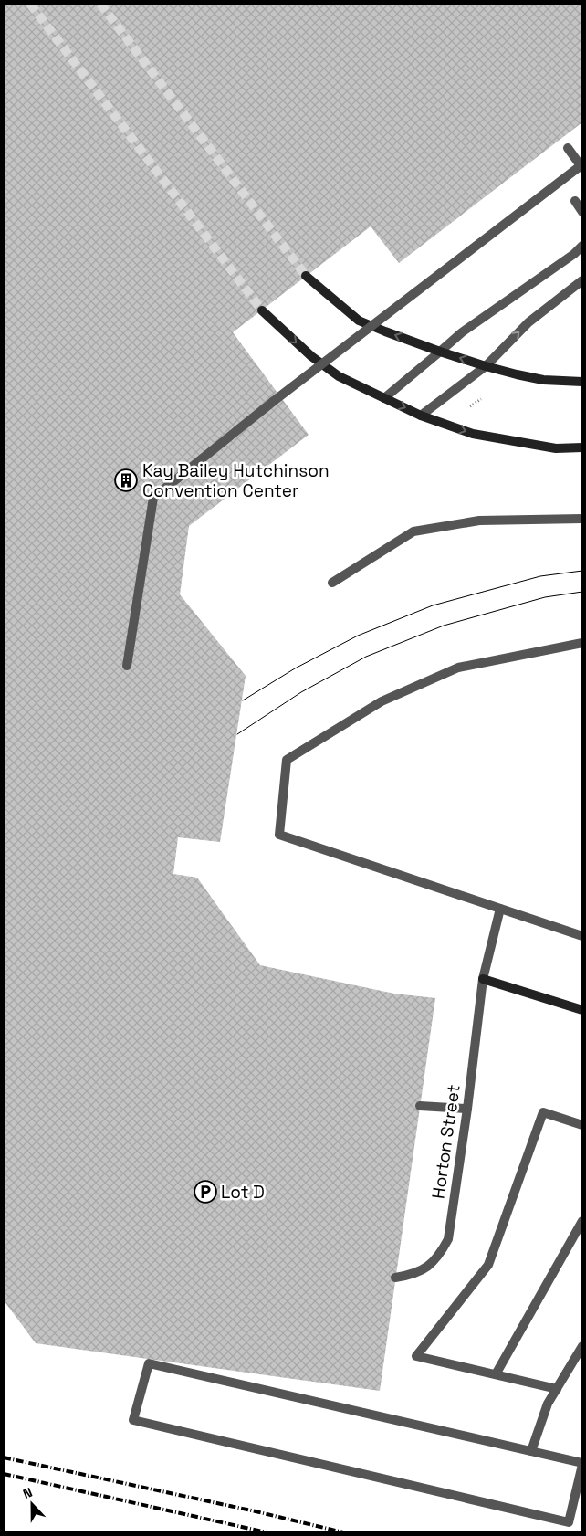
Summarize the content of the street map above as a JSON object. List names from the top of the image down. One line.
{"streets":{"street":["Horton Street"]},"places":{"building":["Kay Bailey Hutchinson Convention Center"],"parking":["Lot D"]},"north":"top"}
